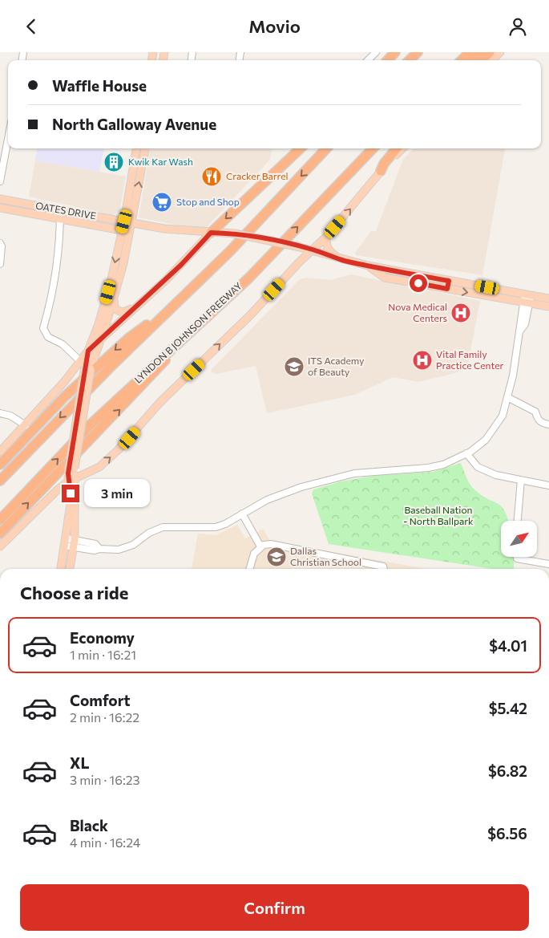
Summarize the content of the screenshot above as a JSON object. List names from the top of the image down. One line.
{"streets":{"highway":["LYNDON B JOHNSON FREEWAY"],"main road":["OATES DRIVE"]},"parks":["Baseball Nation - North Ballpark"],"places":{"building":["Kwik Kar Wash"],"restaurant":["Cracker Barrel"],"supermarket":["Stop and Shop"],"hospital":["Nova Medical Centers","Vital Family Practice Center"],"school or university":["ITS Academy of Beauty","Dallas Christian School"]},"north":"top right","page":{"header":"Movio","banner":["Waffle House","North Galloway Avenue"],"bubble":"3 min","heading":"Choose a ride","list":[{"name":"Economy","note":"1 min · 16:21","value":"$4.01"},{"name":"Comfort","note":"2 min · 16:22","value":"$5.42"},{"name":"XL","note":"3 min · 16:23","value":"$6.82"},{"name":"Black","note":"4 min · 16:24","value":"$6.56"}],"buttons":"Confirm"}}
